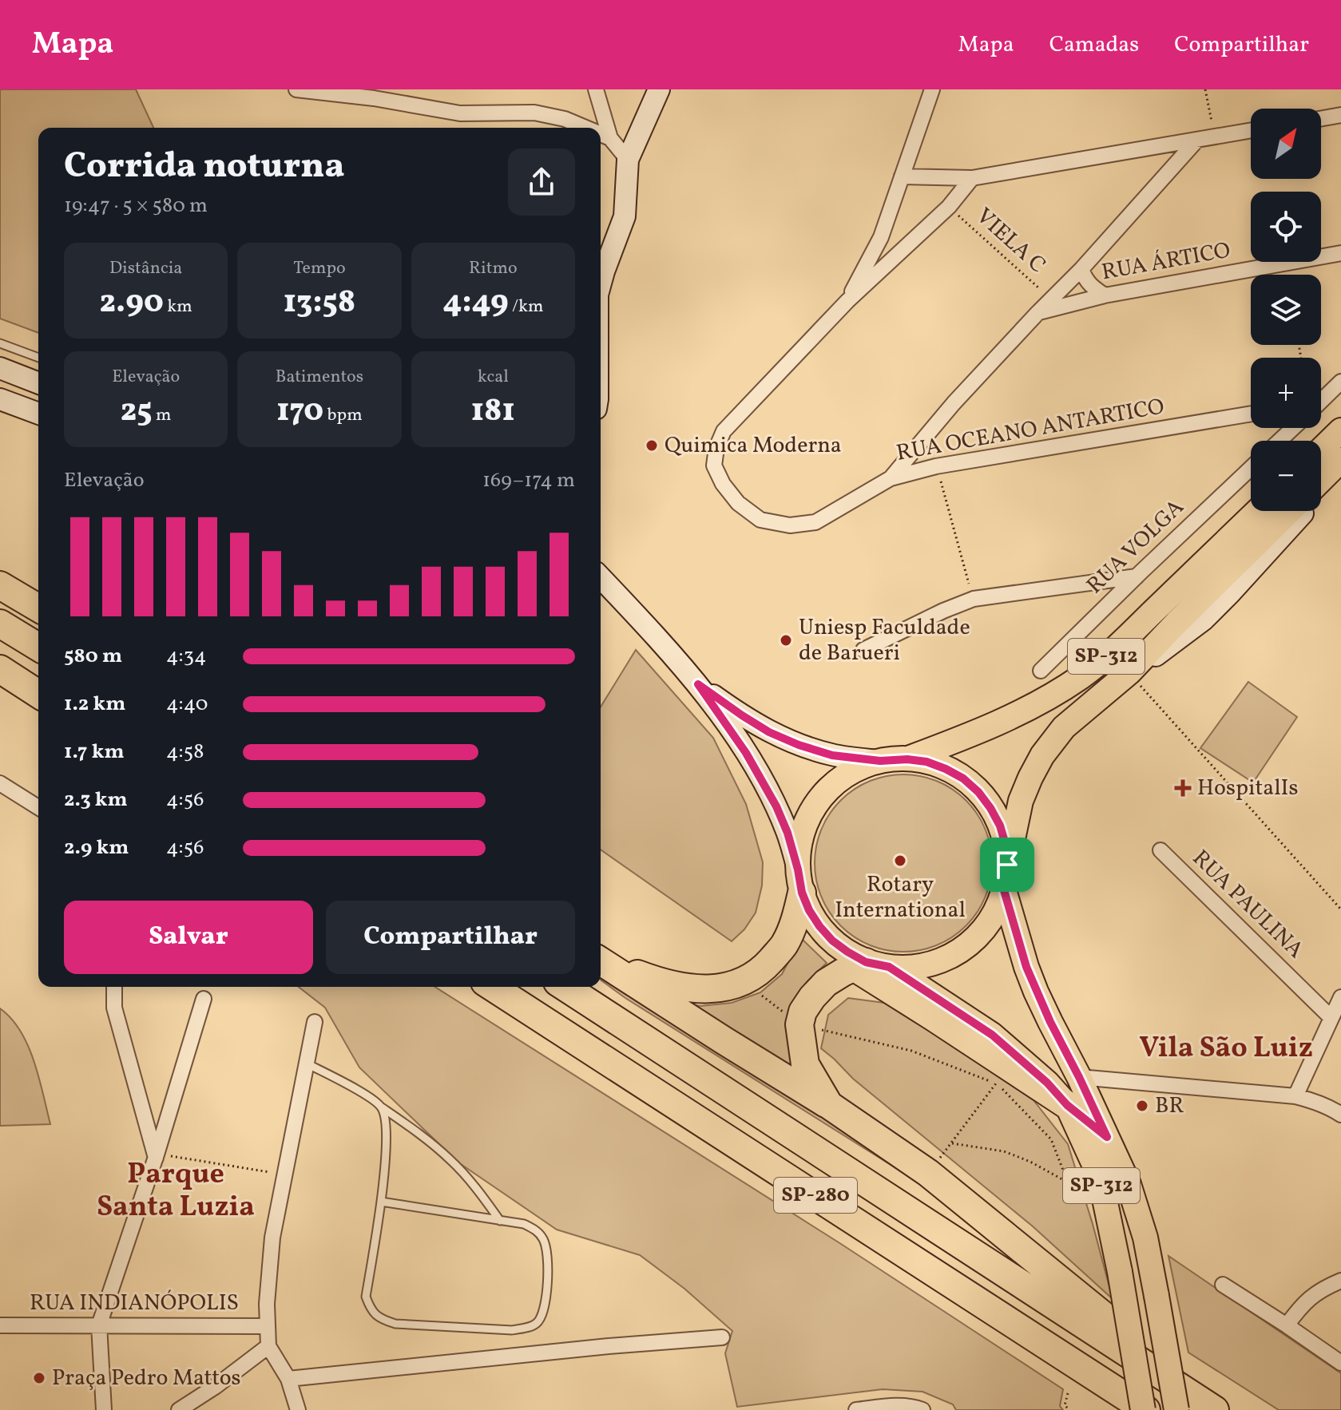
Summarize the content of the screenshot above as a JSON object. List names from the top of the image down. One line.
{"streets":{"highway":["SP-280"],"main road":["SP-312"],"street":["RUA ÁRTICO","RUA OCEANO ANTARTICO","RUA VOLGA","RUA PAULINA","RUA INDIANÓPOLIS"],"path":["VIELA C"]},"crossings":[["SP-312","SP-280"]],"districts":["Vila São Luiz","Parque Santa Luzia"],"places":{"other":["Quimica Moderna","Uniesp Faculdade de Barueri","Rotary International","BR","Praça Pedro Mattos"],"health":["HospitalIs"]},"north":"top right","page":{"header":"Mapa","nav":["Mapa","Camadas","Compartilhar"],"map_buttons":["+","−"],"heading":["Corrida noturna","19:47 · 5 × 580 m"],"stats":[["Distância","2.90 km"],["Tempo","13:58"],["Ritmo","4:49 /km"],["Elevação","25 m"],["Batimentos","170 bpm"],["kcal","181"]],"chart":["Elevação","169–174 m"],"list":[{"name":"580 m","note":"4:34"},{"name":"1.2 km","note":"4:40"},{"name":"1.7 km","note":"4:58"},{"name":"2.3 km","note":"4:56"},{"name":"2.9 km","note":"4:56"}],"buttons":["Salvar","Compartilhar"]}}
